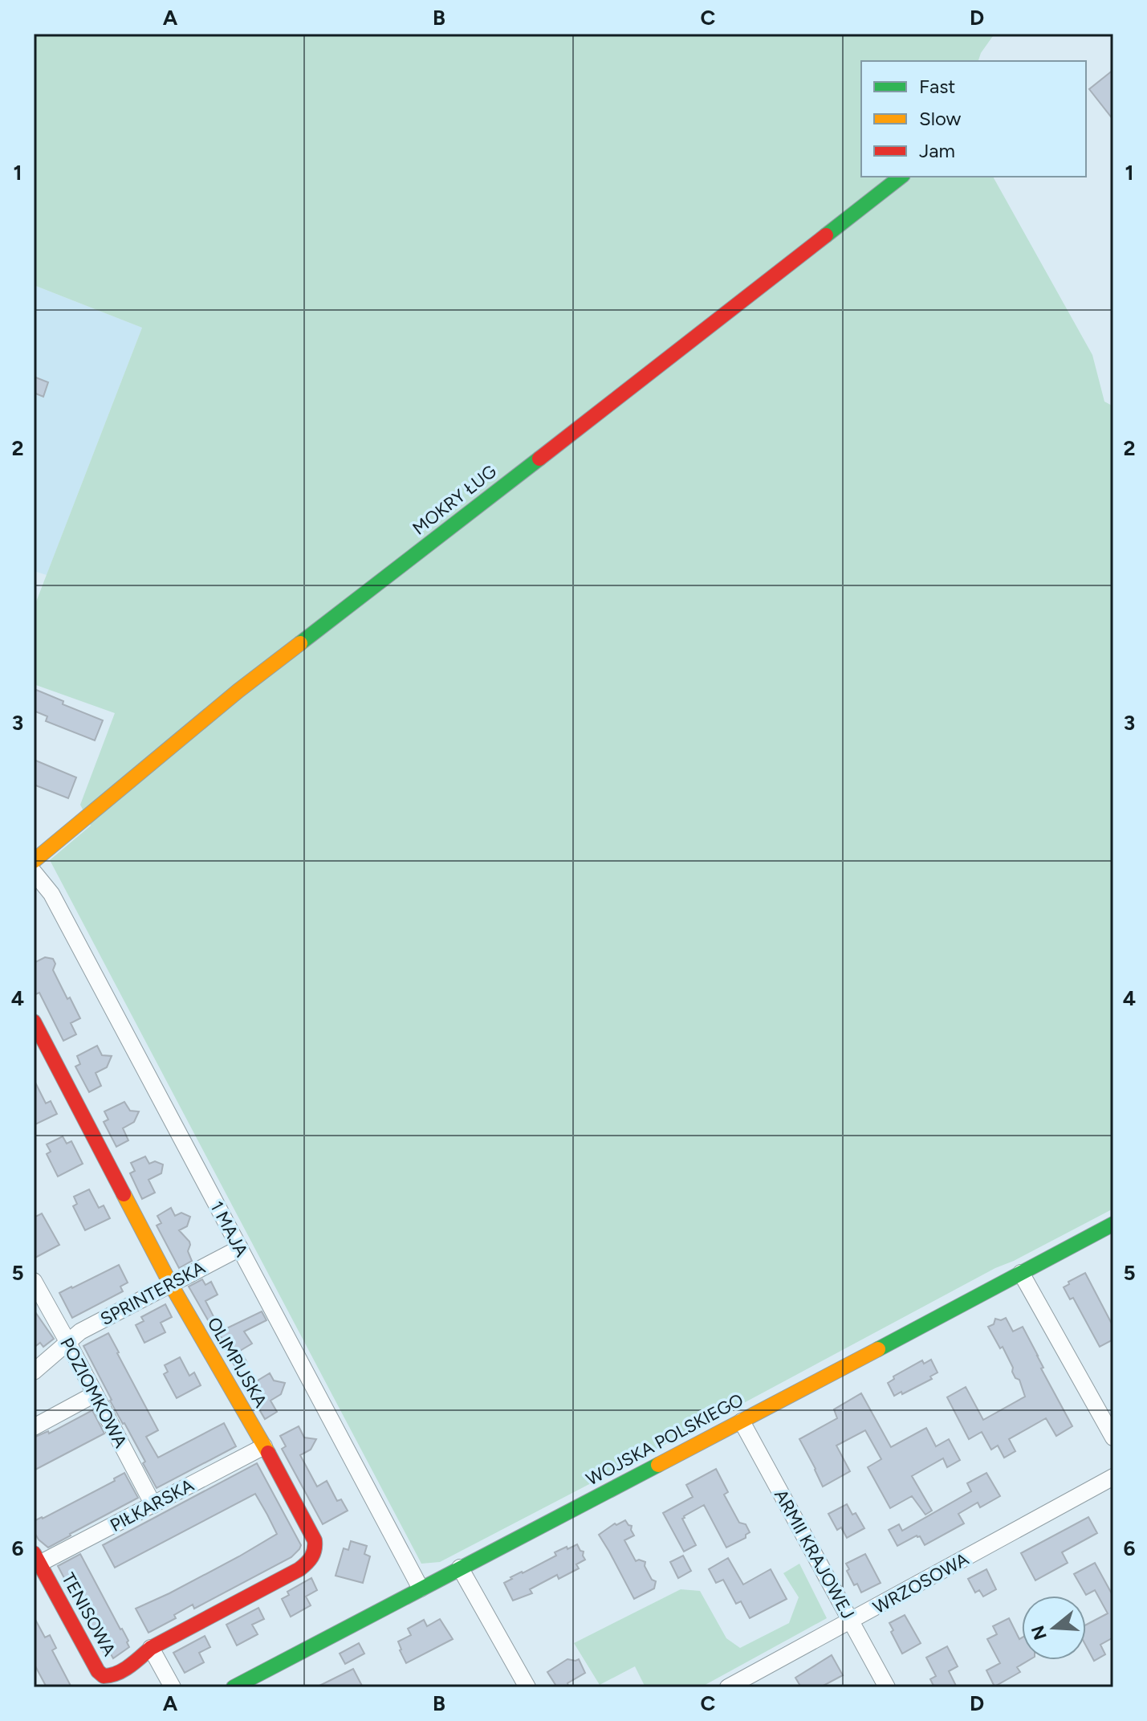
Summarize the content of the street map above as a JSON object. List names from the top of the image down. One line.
{"streets":{"street":["MOKRY ŁUG","1 MAJA","SPRINTERSKA","OLIMPIJSKA","POZIOMKOWA","WOJSKA POLSKIEGO","PIŁKARSKA","ARMII KRAJOWEJ","WRZOSOWA","TENISOWA"]},"crossings":[["1 MAJA","SPRINTERSKA"],["1 MAJA","WOJSKA POLSKIEGO"],["SPRINTERSKA","OLIMPIJSKA"],["SPRINTERSKA","POZIOMKOWA"],["OLIMPIJSKA","PIŁKARSKA"],["OLIMPIJSKA","TENISOWA"],["POZIOMKOWA","PIŁKARSKA"],["WOJSKA POLSKIEGO","ARMII KRAJOWEJ"],["PIŁKARSKA","TENISOWA"],["ARMII KRAJOWEJ","WRZOSOWA"]],"legend":["Fast","Slow","Jam"],"north":"left","grid":{"columns":["A","B","C","D"],"rows":["1","2","3","4","5","6"]}}
